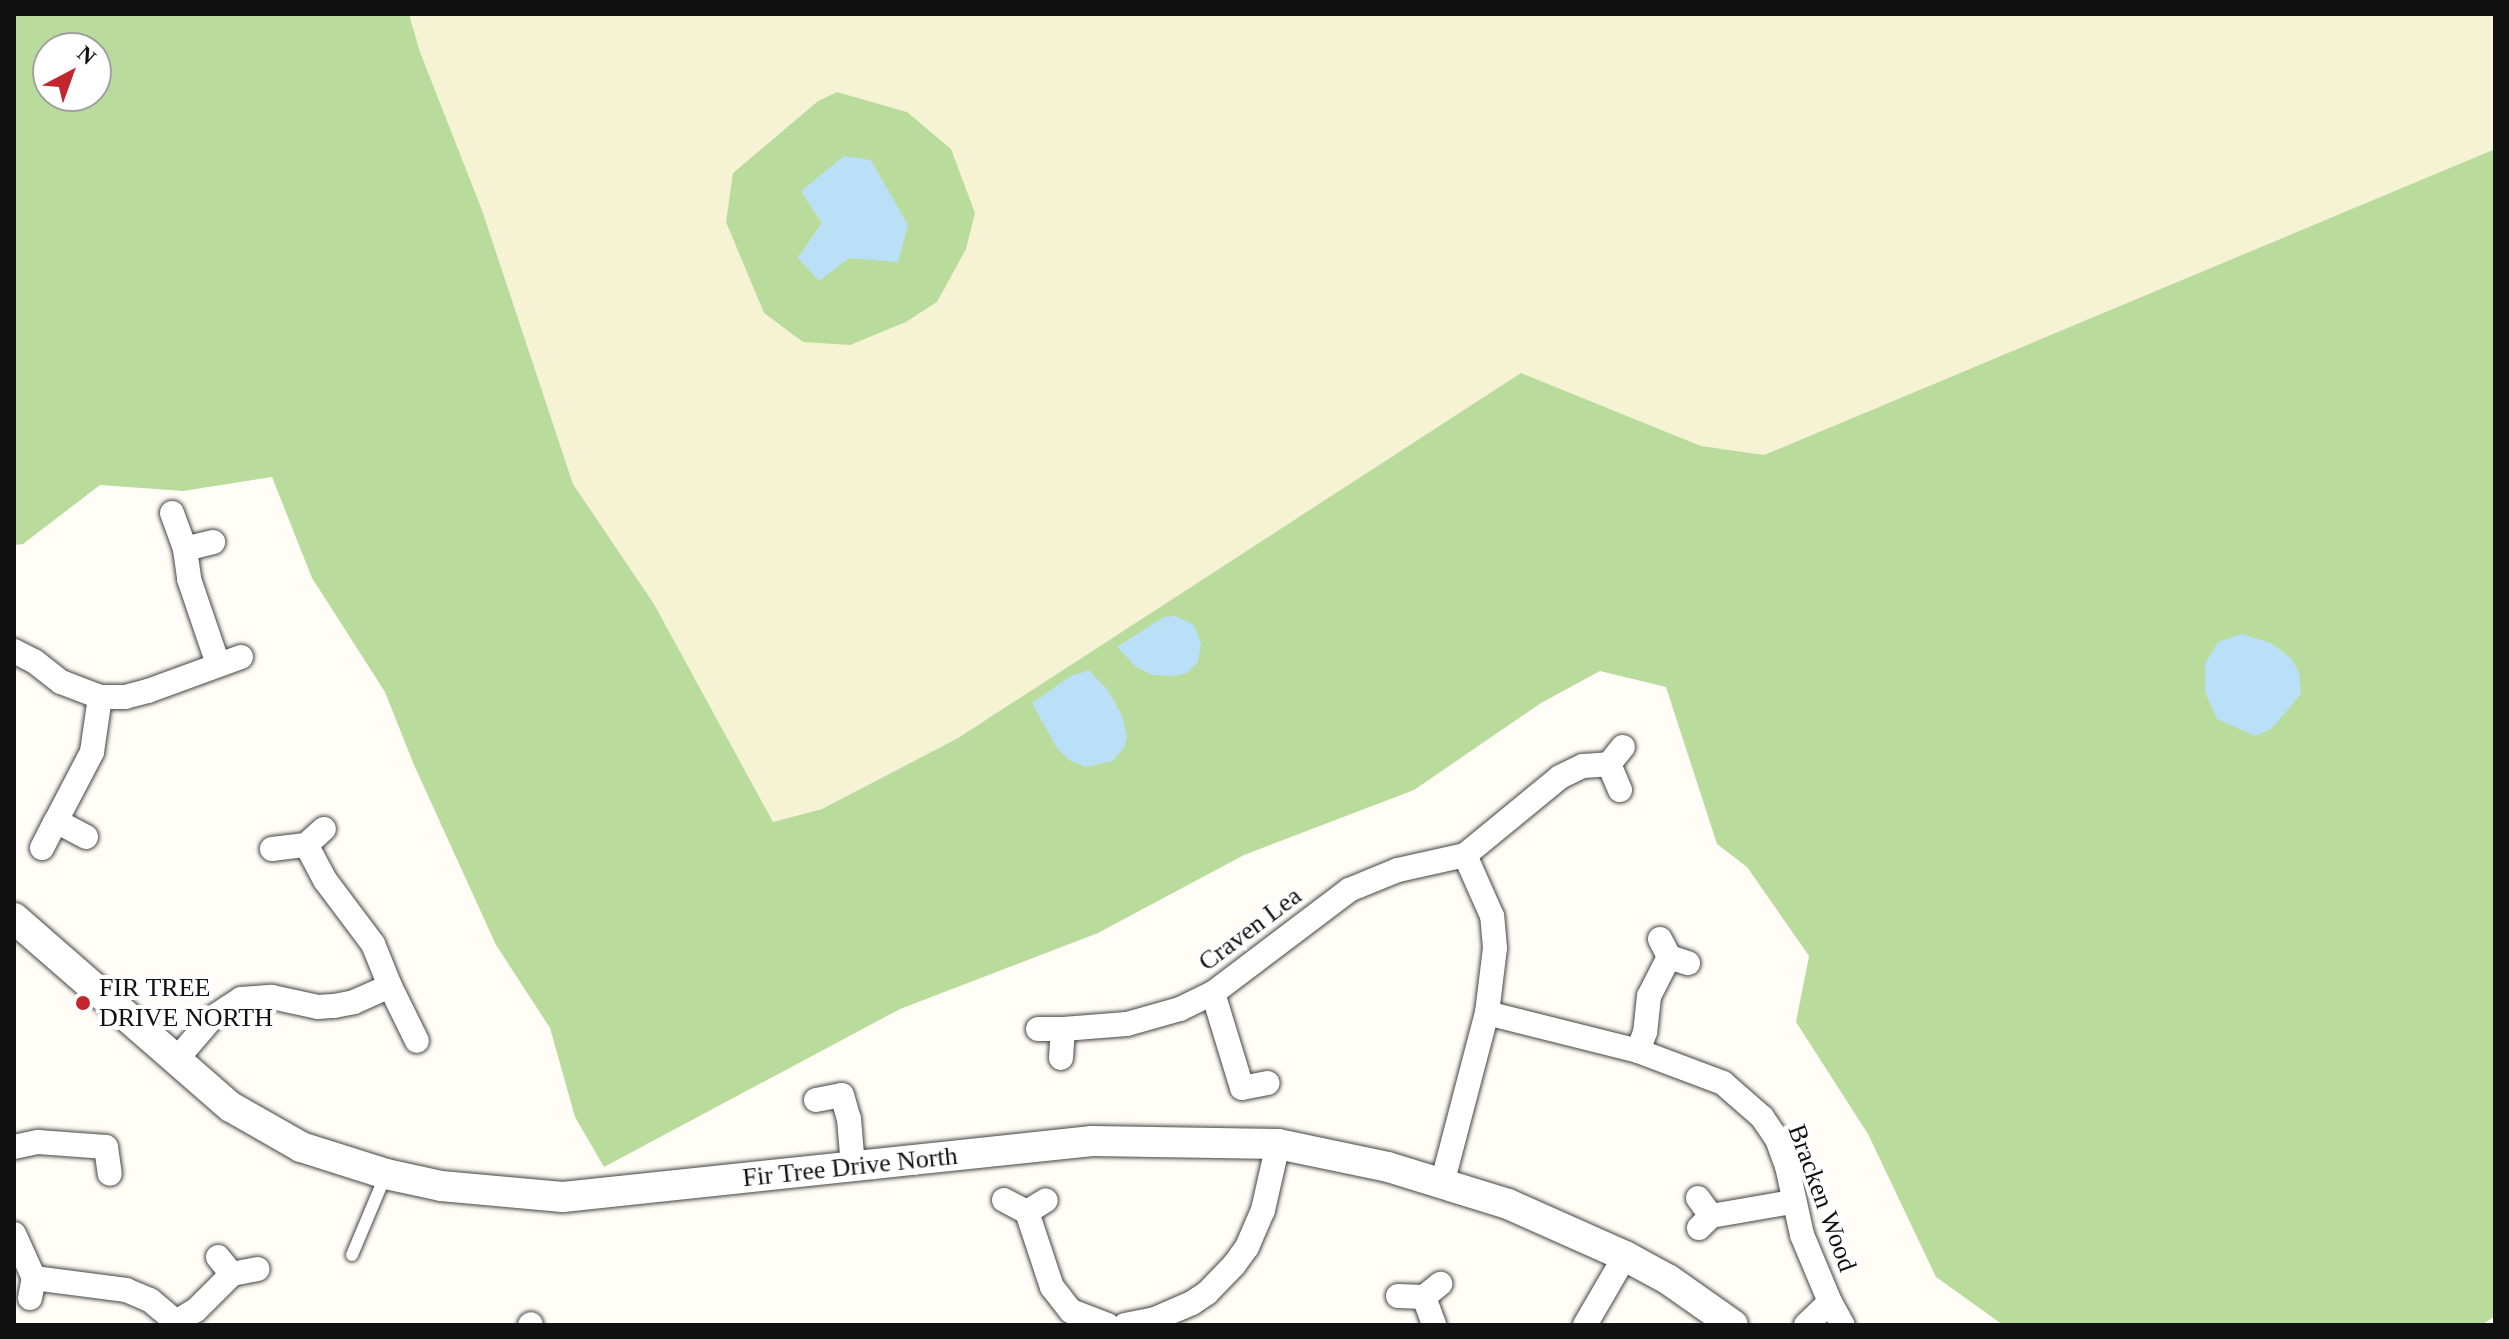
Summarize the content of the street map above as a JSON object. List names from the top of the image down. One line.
{"streets":{"street":["Craven Lea","Fir Tree Drive North","Bracken Wood"]},"places":["FIR TREE DRIVE NORTH"],"north":"top right"}
